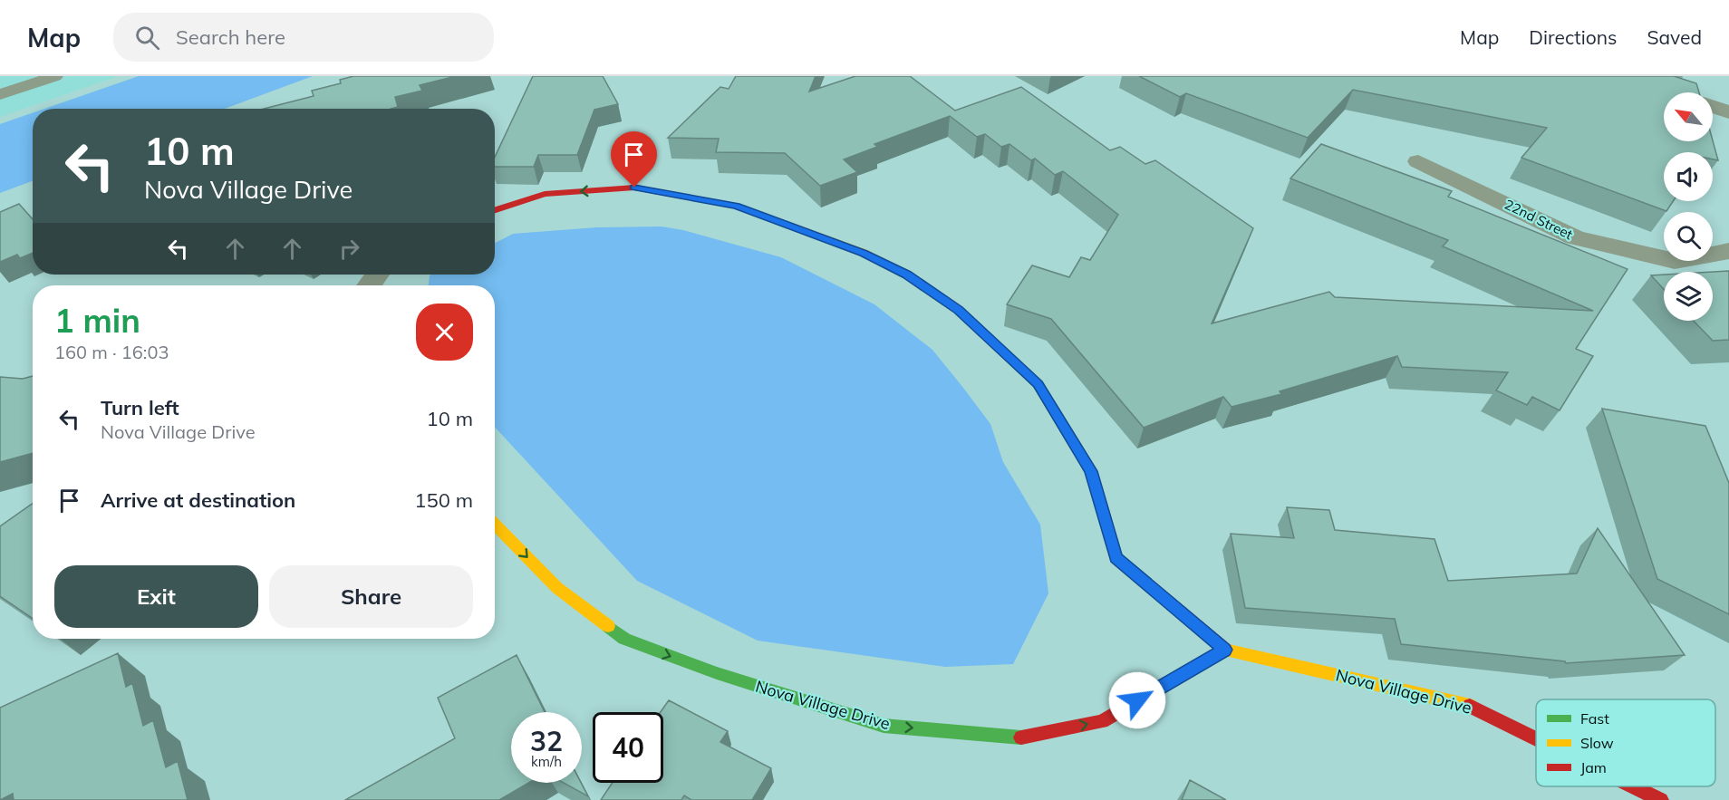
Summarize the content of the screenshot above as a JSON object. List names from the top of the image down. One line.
{"streets":{"street":["22nd Street","Nova Village Drive"]},"legend":["Fast","Slow","Jam"],"north":"top left","page":{"header":"Map","search":"Search here","nav":["Map","Directions","Saved"],"turn":["10 m","Nova Village Drive"],"heading":["1 min","160 m · 16:03"],"list":[{"name":"Turn left","note":"Nova Village Drive","value":"10 m"},{"name":"Arrive at destination","value":"150 m"}],"buttons":["Exit","Share"],"speed":"32 km/h","limit":"40"}}
